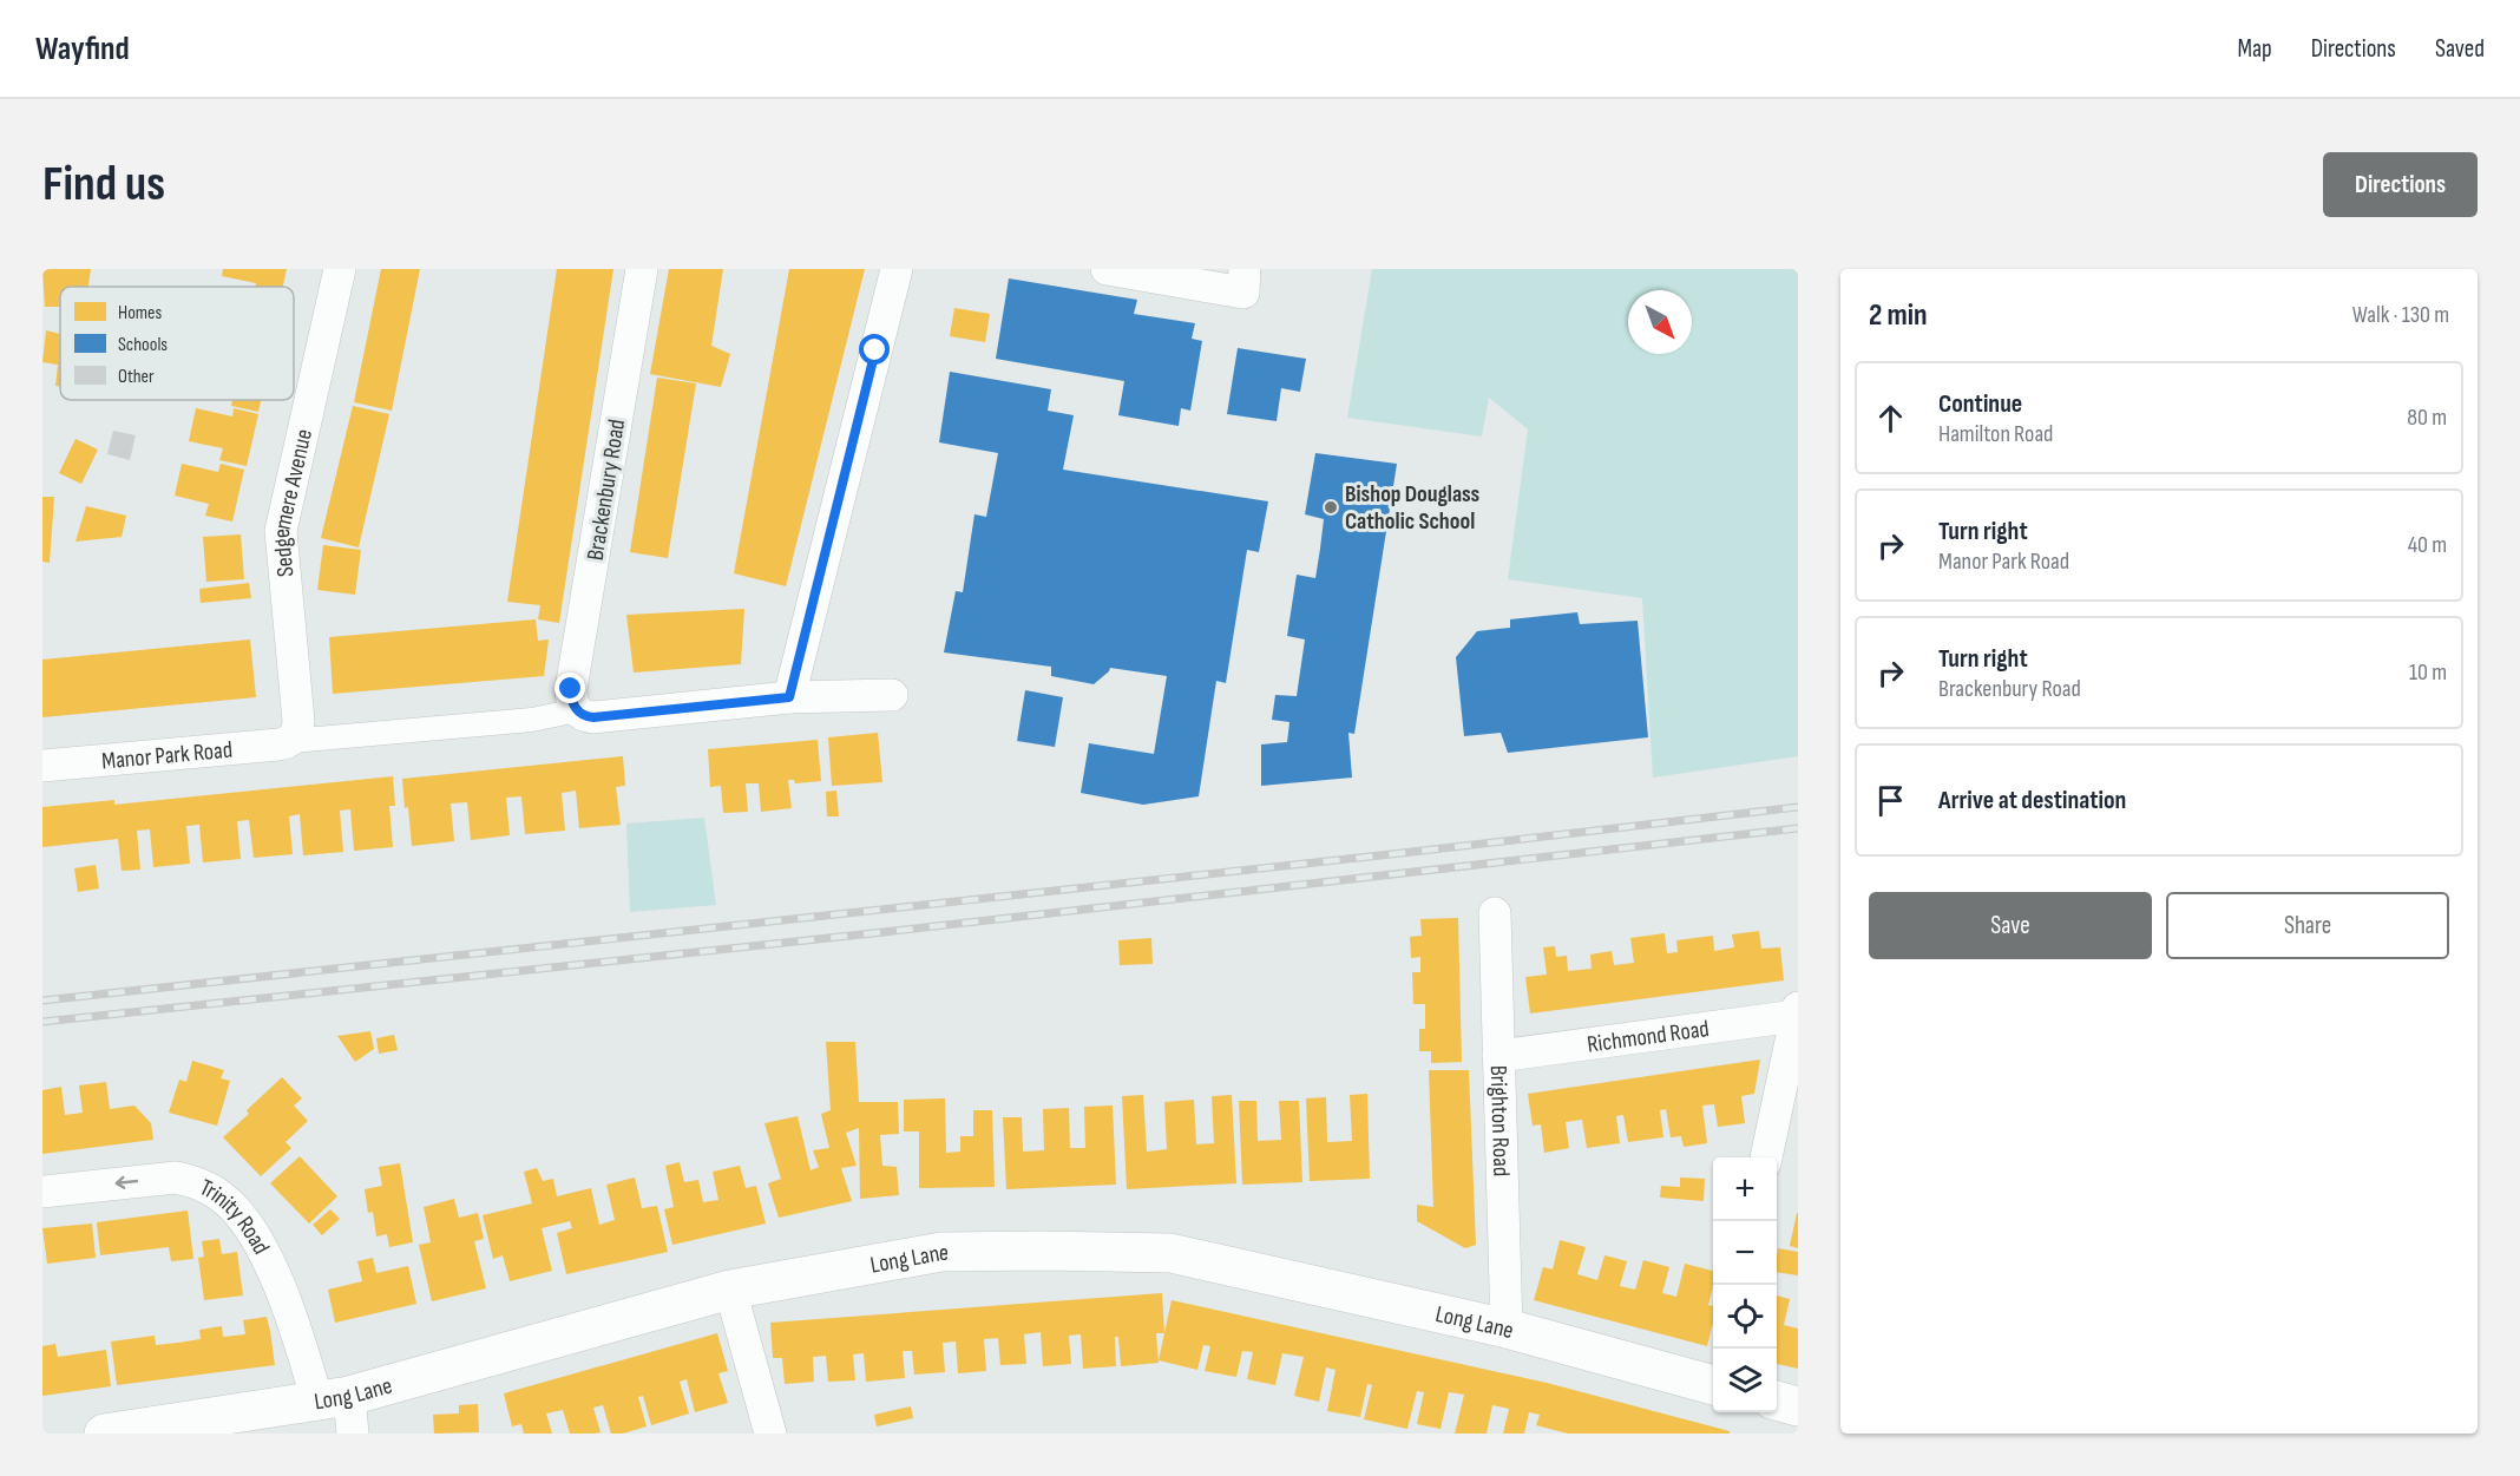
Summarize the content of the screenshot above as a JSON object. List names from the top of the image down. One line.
{"streets":{"street":["Brackenbury Road","Sedgemere Avenue","Manor Park Road","Richmond Road","Brighton Road","Trinity Road","Long Lane"]},"crossings":[["Sedgemere Avenue","Manor Park Road"],["Richmond Road","Brighton Road"],["Brighton Road","Long Lane"],["Trinity Road","Long Lane"]],"one_way":["Trinity Road"],"places":["Bishop Douglass Catholic School"],"legend":["Homes","Schools","Other"],"north":"bottom right","page":{"header":"Wayfind","nav":["Map","Directions","Saved"],"buttons":["Directions",["Save","Share"]],"title":"Find us","heading":["2 min","Walk · 130 m"],"list":[["Continue","Hamilton Road","80 m"],["Turn right","Manor Park Road","40 m"],["Turn right","Brackenbury Road","10 m"],"Arrive at destination"],"map_buttons":["+","−"]}}
